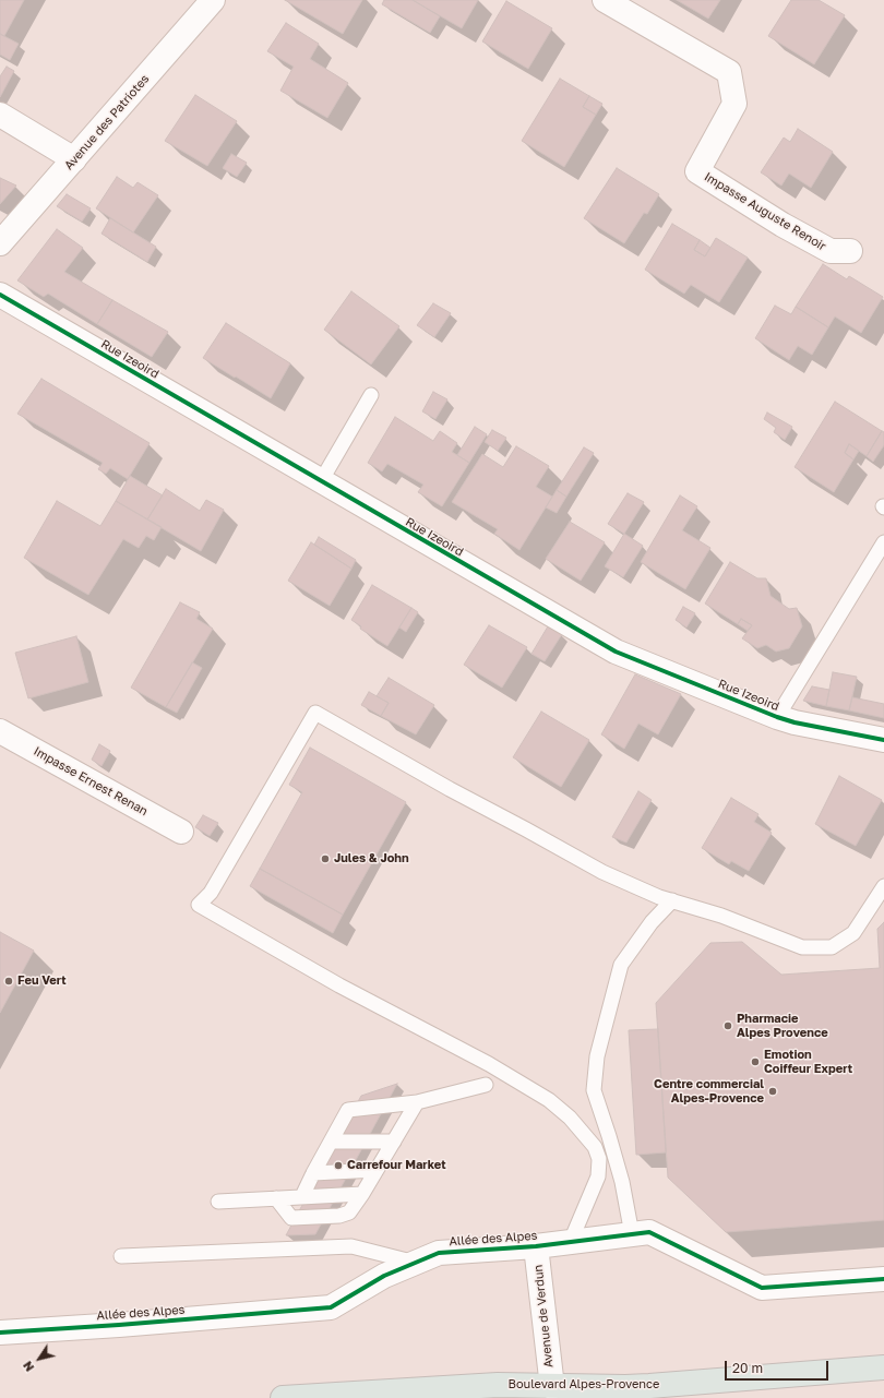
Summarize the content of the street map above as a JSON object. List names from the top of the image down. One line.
{"streets":{"main road":["Boulevard Alpes-Provence"],"street":["Avenue des Patriotes","Impasse Auguste Renoir","Rue Izeoird","Impasse Ernest Renan","Allée des Alpes","Avenue de Verdun"]},"crossings":[["Allée des Alpes","Avenue de Verdun"],["Avenue de Verdun","Boulevard Alpes-Provence"]],"places":["Jules & John","Feu Vert","Pharmacie Alpes Provence","Emotion Coiffeur Expert","Centre commercial Alpes-Provence","Carrefour Market"],"scale_bar":"20 m","north":"bottom left"}
